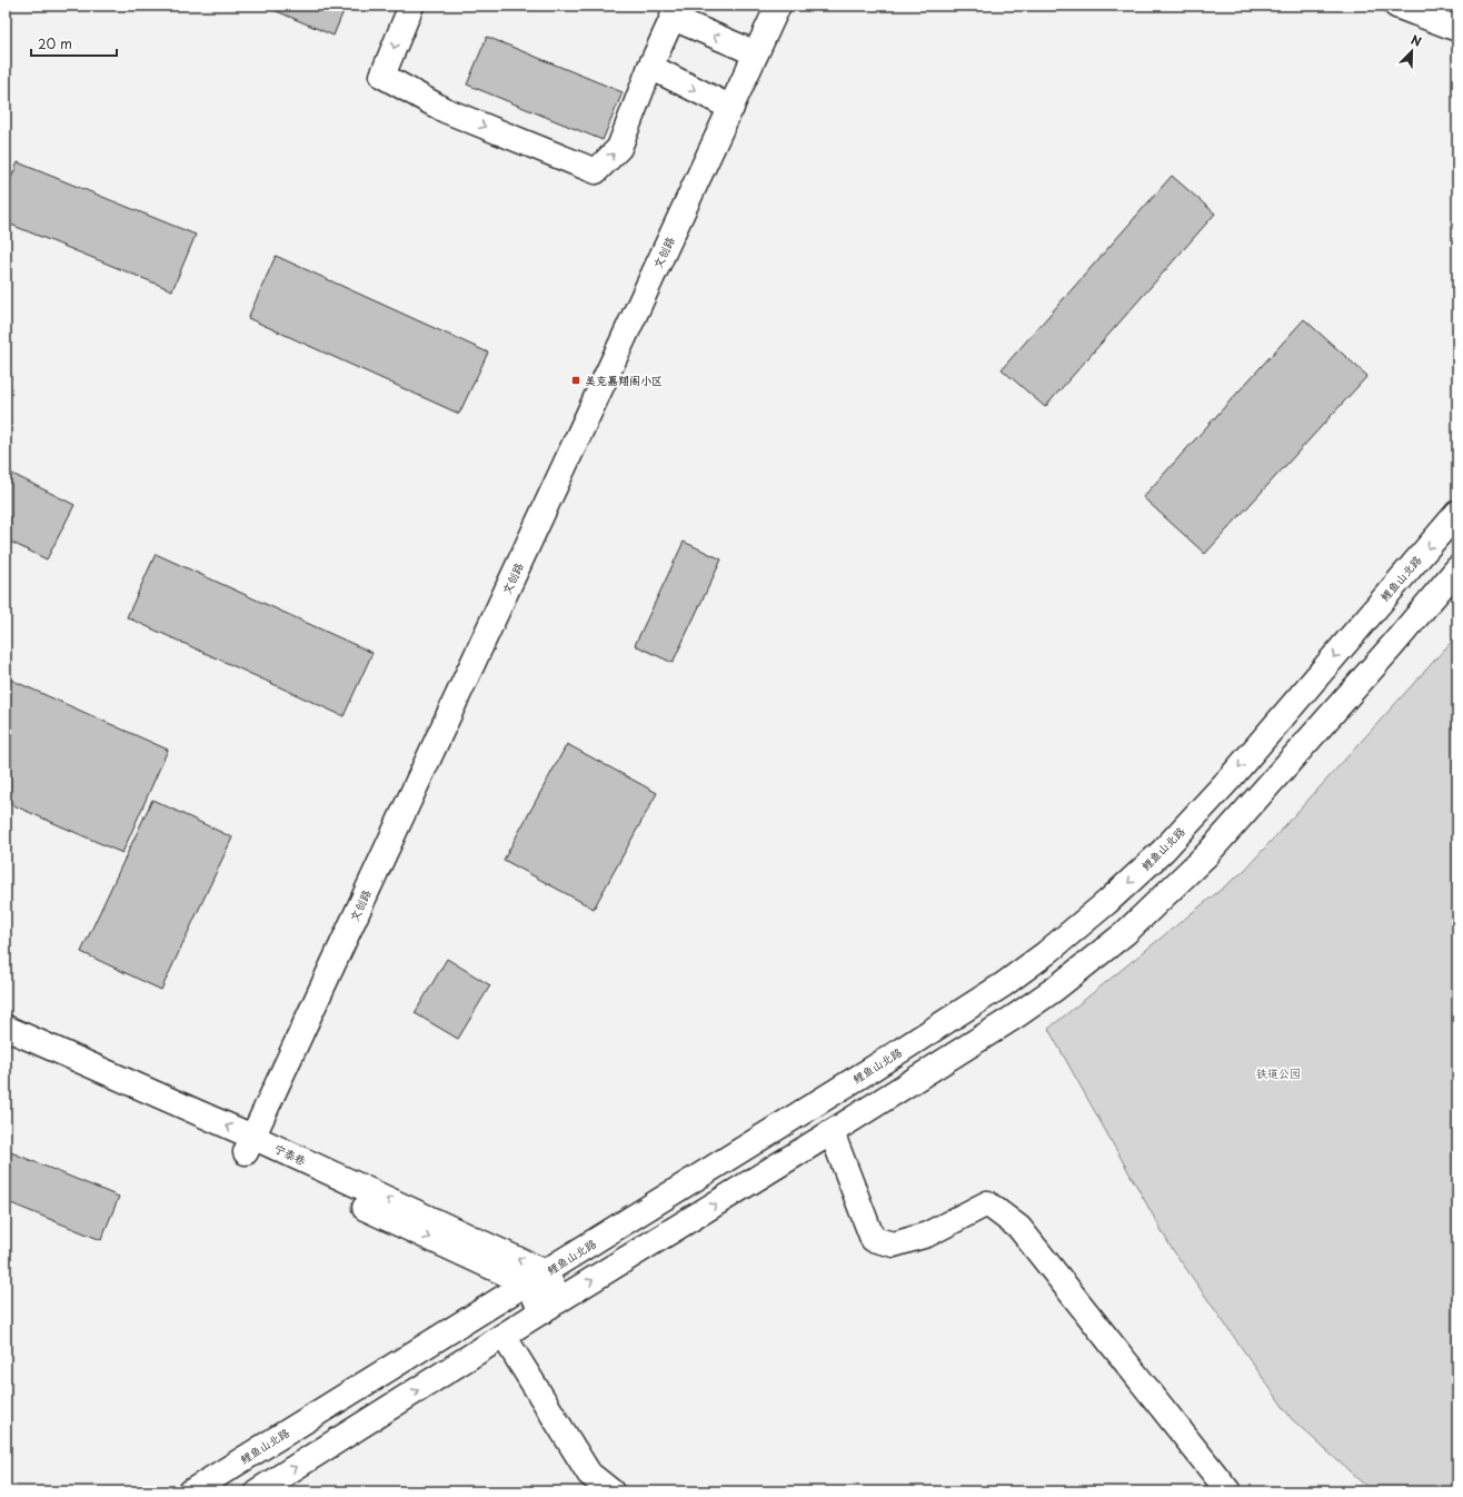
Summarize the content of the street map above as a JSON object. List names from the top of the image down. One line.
{"streets":{"main road":["文创路","鲤鱼山北路","宁泰巷"]},"crossings":[["文创路","宁泰巷"],["鲤鱼山北路","宁泰巷"]],"parks":["铁道公园"],"places":{"transit":["美克嘉翔阁小区"]},"scale_bar":"20 m","north":"top right"}
